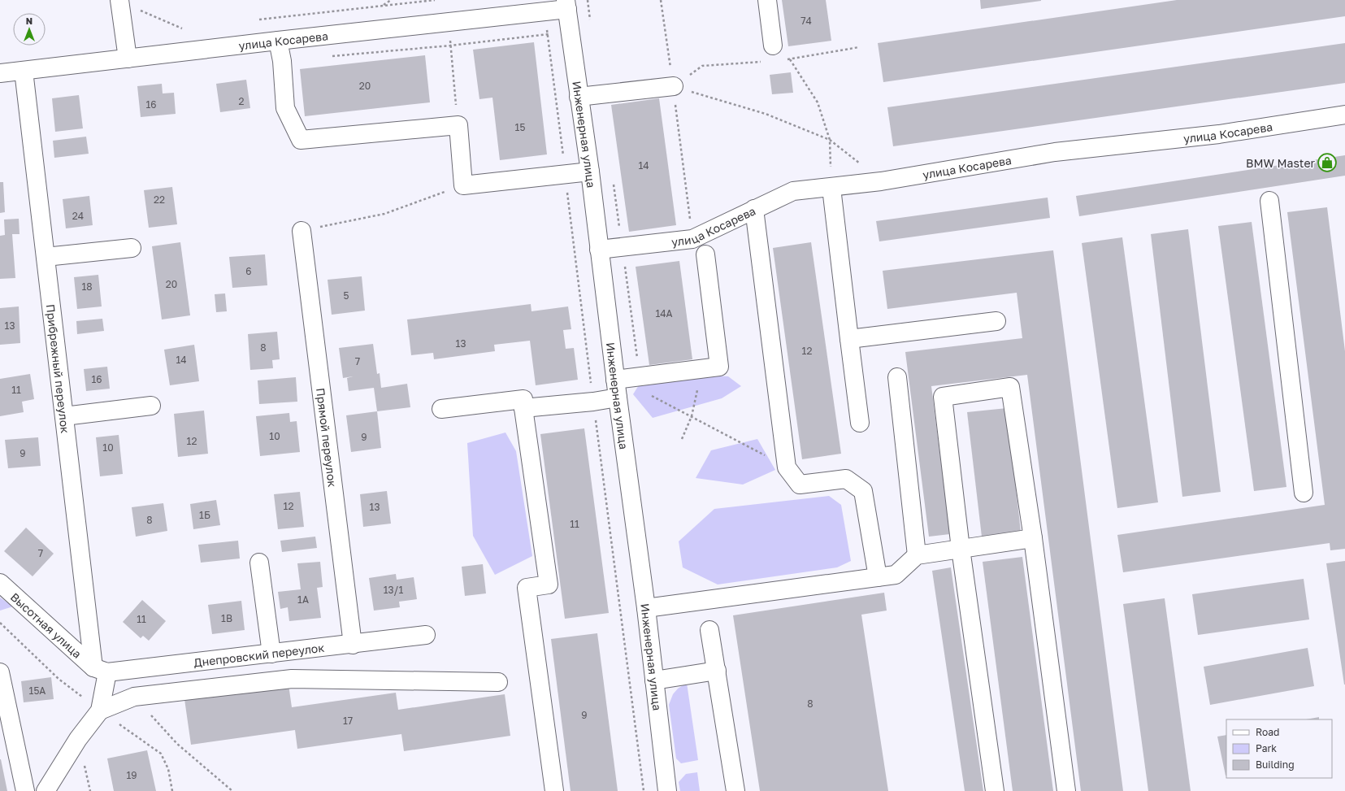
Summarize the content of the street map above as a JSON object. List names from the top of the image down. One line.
{"streets":{"street":["улица Косарева","Инженерная улица","Прибрежный переулок","Прямой переулок","Высотная улица","Днепровский переулок"]},"crossings":[["улица Косарева","Инженерная улица"],["улица Косарева","Прибрежный переулок"],["Прибрежный переулок","Высотная улица"],["Прибрежный переулок","Днепровский переулок"],["Прямой переулок","Днепровский переулок"],["Высотная улица","Днепровский переулок"]],"places":{"shop":["BMW Master"]},"house_numbers":["74","20","2","16","15","14","22","24","6","20","18","5","14А","13","13","8","12","14","7","16","11","10","9","12","10","9","12","13","1Б","8","11","7","13/1","1А","1В","11","15А","8","9","17","19"],"legend":["Road","Park","Building"],"north":"top"}
